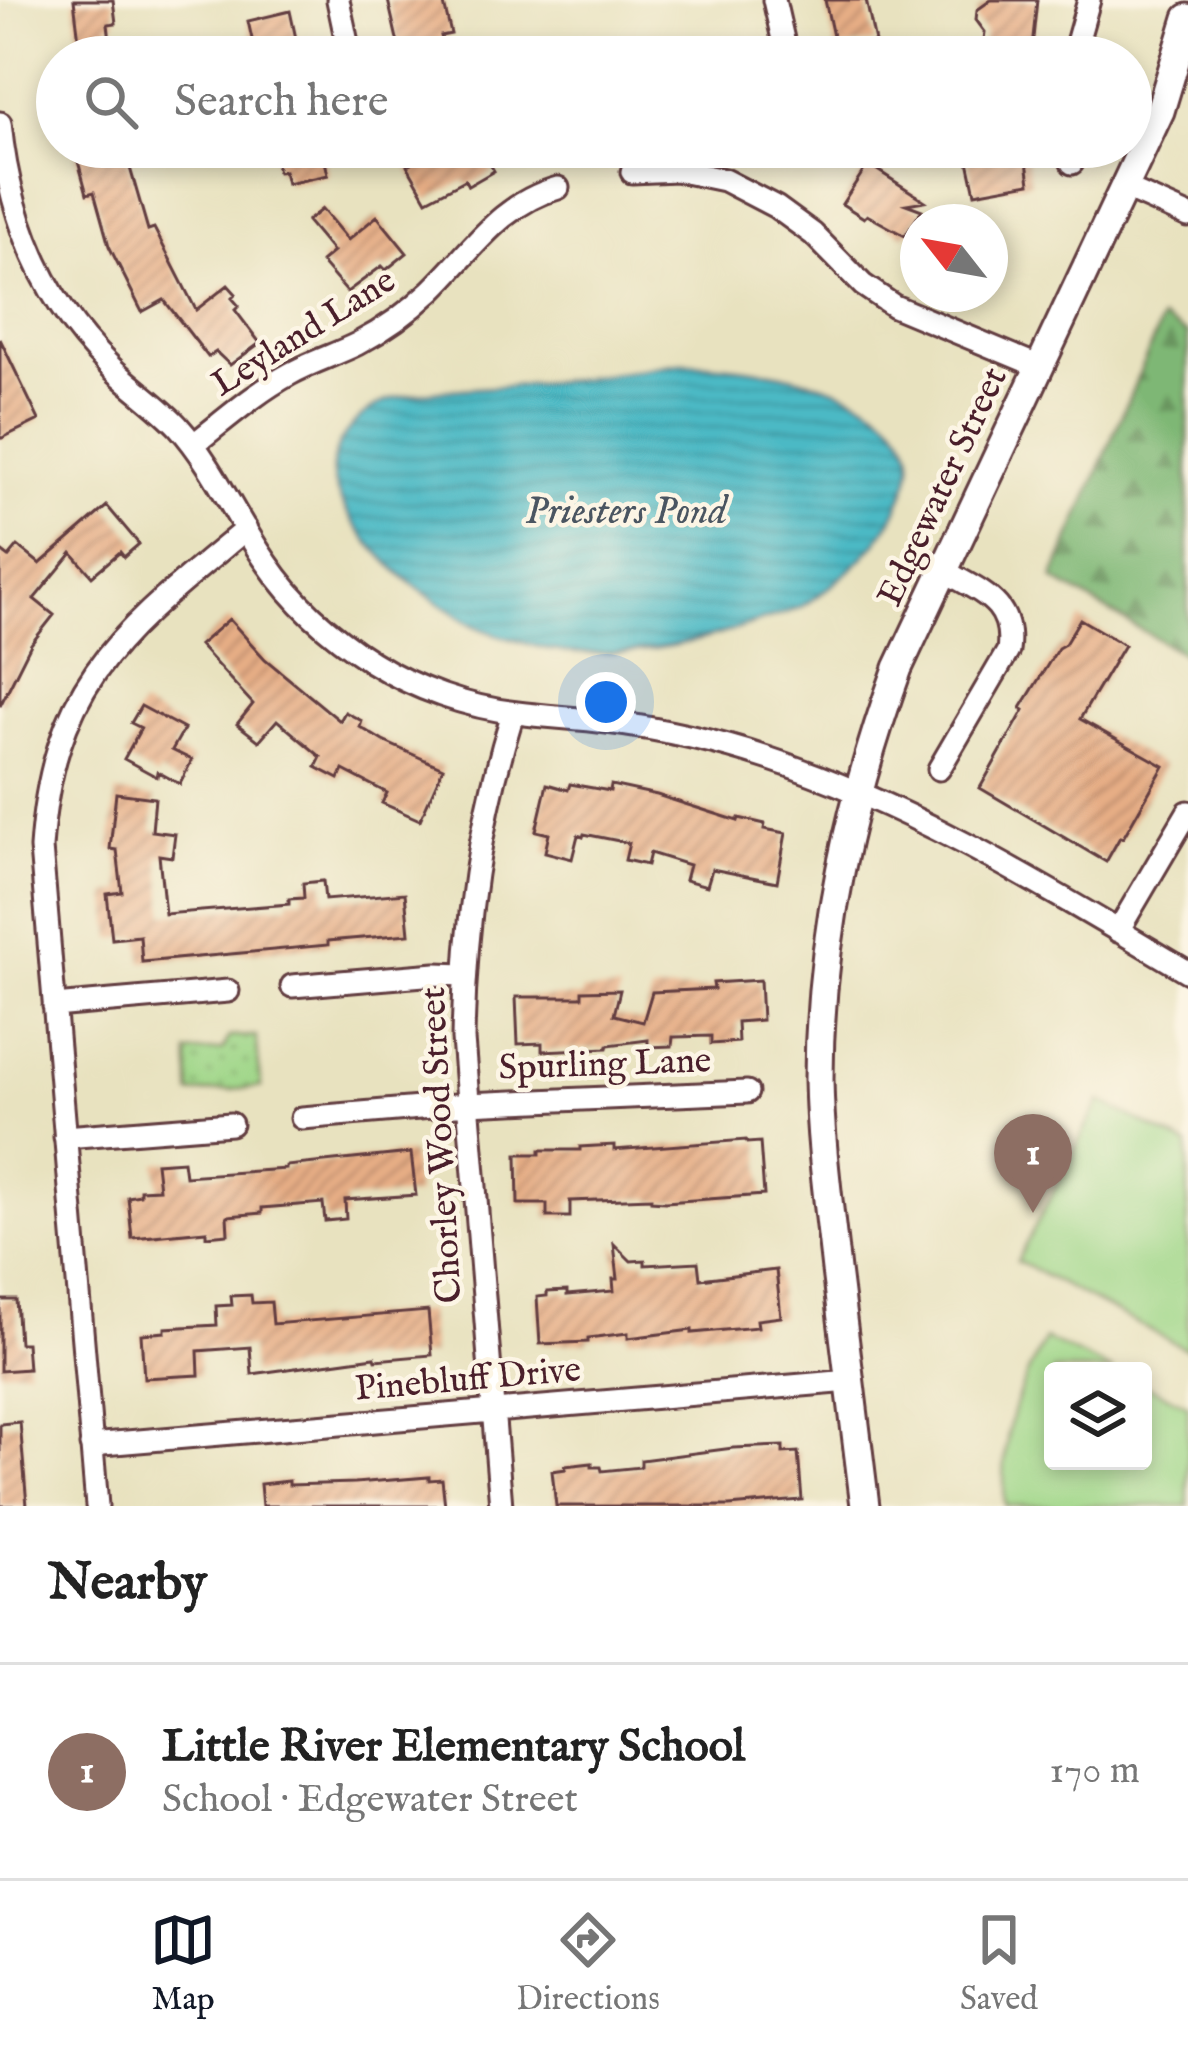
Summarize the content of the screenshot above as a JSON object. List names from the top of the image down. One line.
{"streets":{"street":["Leyland Lane","Edgewater Street","Spurling Lane","Chorley Wood Street","Pinebluff Drive"]},"crossings":[["Edgewater Street","Pinebluff Drive"],["Spurling Lane","Chorley Wood Street"],["Chorley Wood Street","Pinebluff Drive"]],"water":["Priesters Pond"],"north":"top left","page":{"search":"Search here","pins":"1","heading":"Nearby","list":[{"mark":"1","name":"Little River Elementary School","note":"School · Edgewater Street","value":"170 m"}],"nav":["Map","Directions","Saved"]}}
